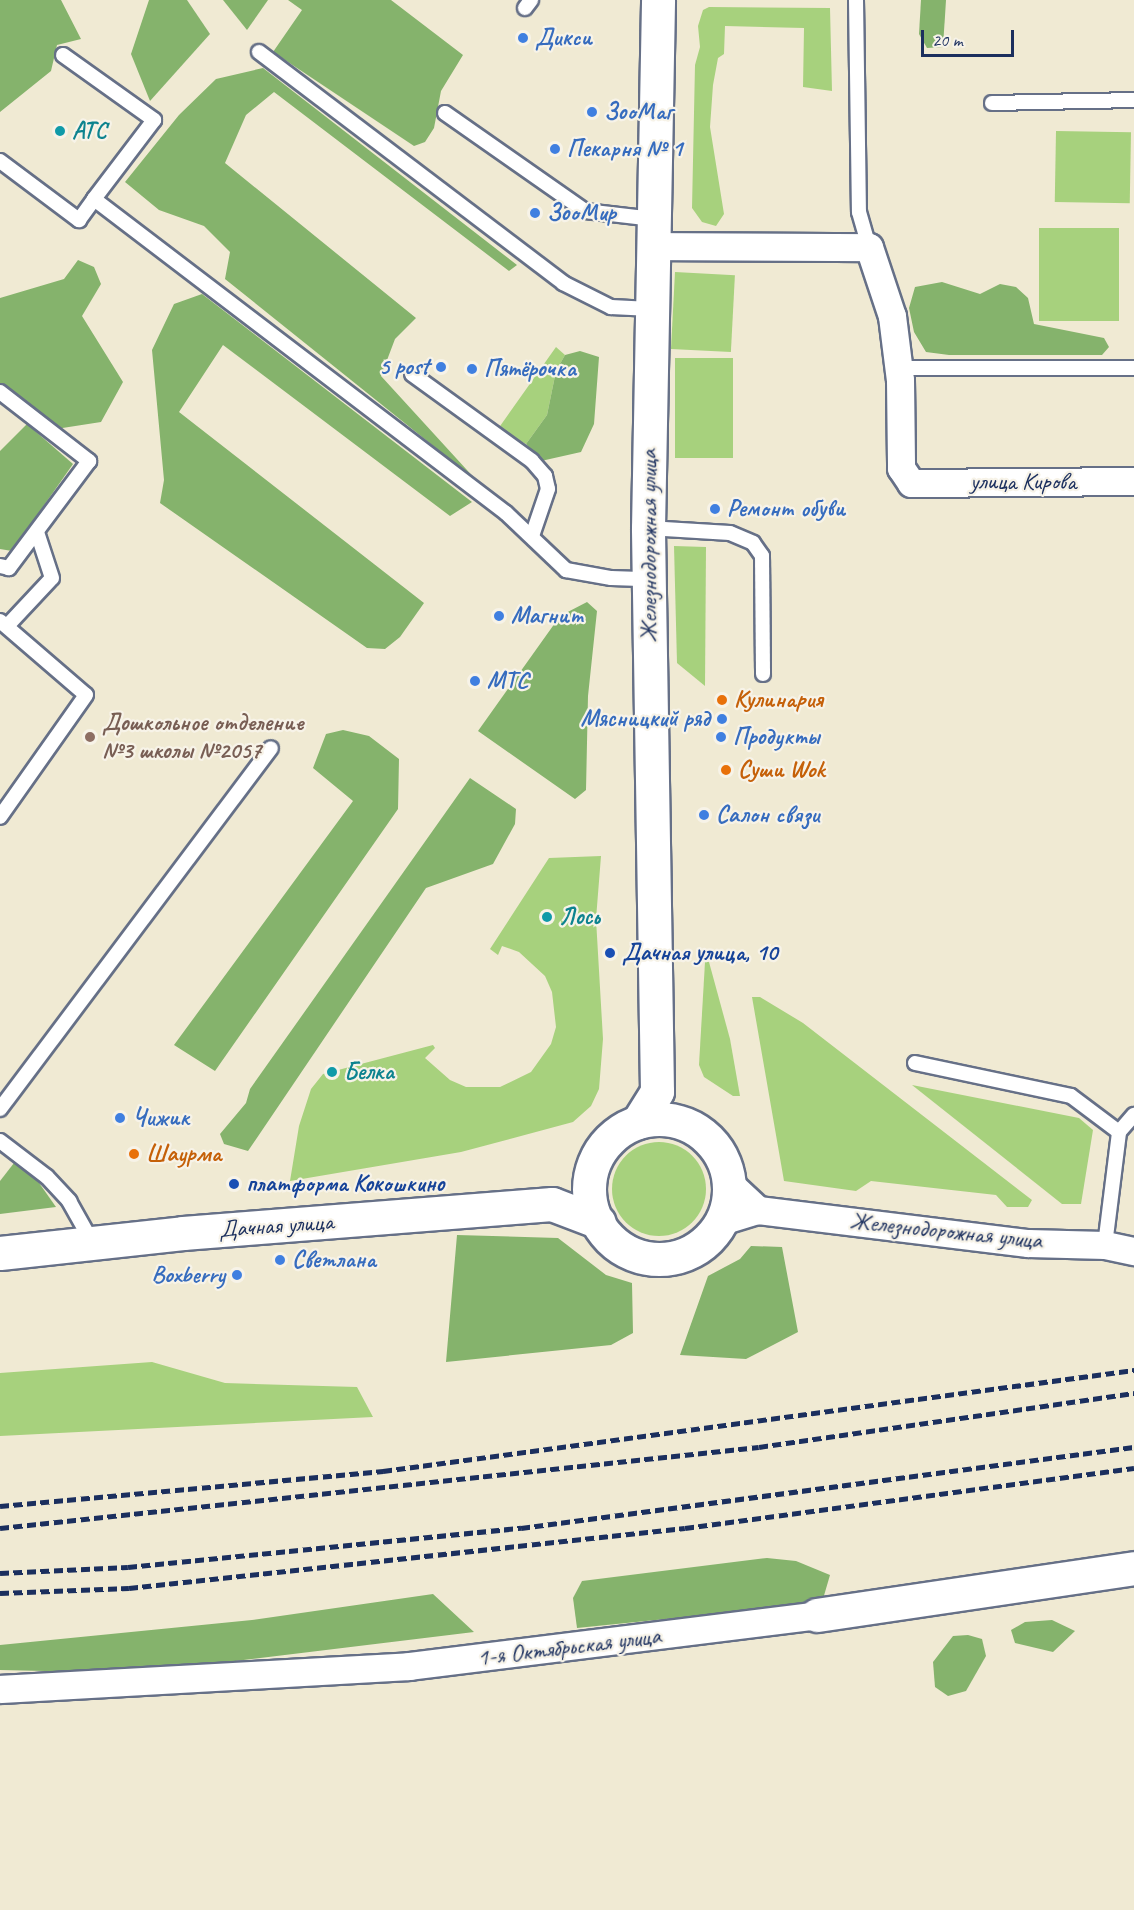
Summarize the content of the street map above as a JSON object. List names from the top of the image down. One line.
{"streets":{"street":["улица Кирова","Железнодорожная улица","Дачная улица","1-я Октябрьская улица"]},"crossings":[["Железнодорожная улица","Дачная улица"]],"places":["Дикси","ЗооМаг","АТС","Пекарня № 1","ЗооМир","5 post","Пятёрочка","Ремонт обуви","Магнит","МТС","Кулинария","Мясницкий ряд","Дошкольное отделение №3 школы №2057","Продукты","Суши Wok","Салон связи","Лось","Дачная улица, 10","Белка","Чижик","Шаурма","платформа Кокошкино","Светлана","Boxberry"],"scale_bar":"20 m"}
